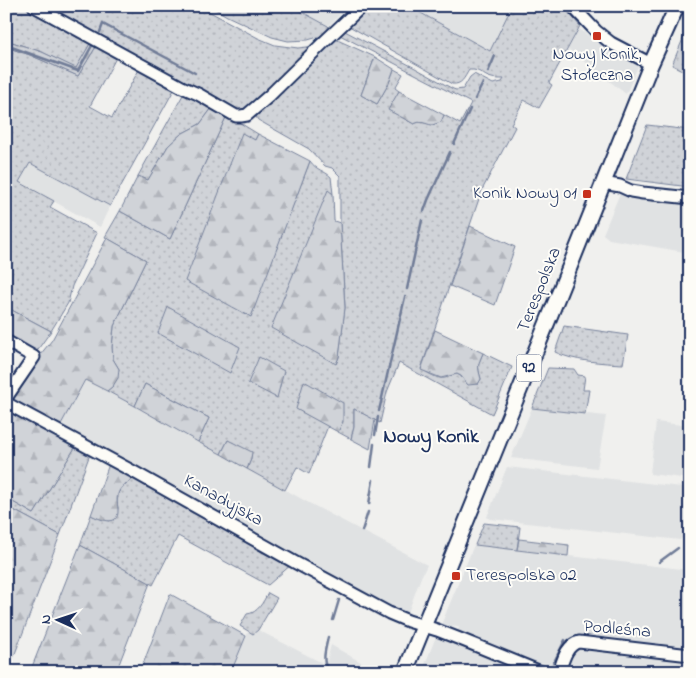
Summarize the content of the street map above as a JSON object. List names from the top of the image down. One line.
{"streets":{"main road":["Terespolska","92"],"street":["Kanadyjska","Podleśna"]},"crossings":[["Terespolska","Kanadyjska"]],"districts":["Nowy Konik"],"places":{"transit":["Nowy Konik, Stołeczna","Konik Nowy 01","Terespolska 02"]},"north":"left"}
